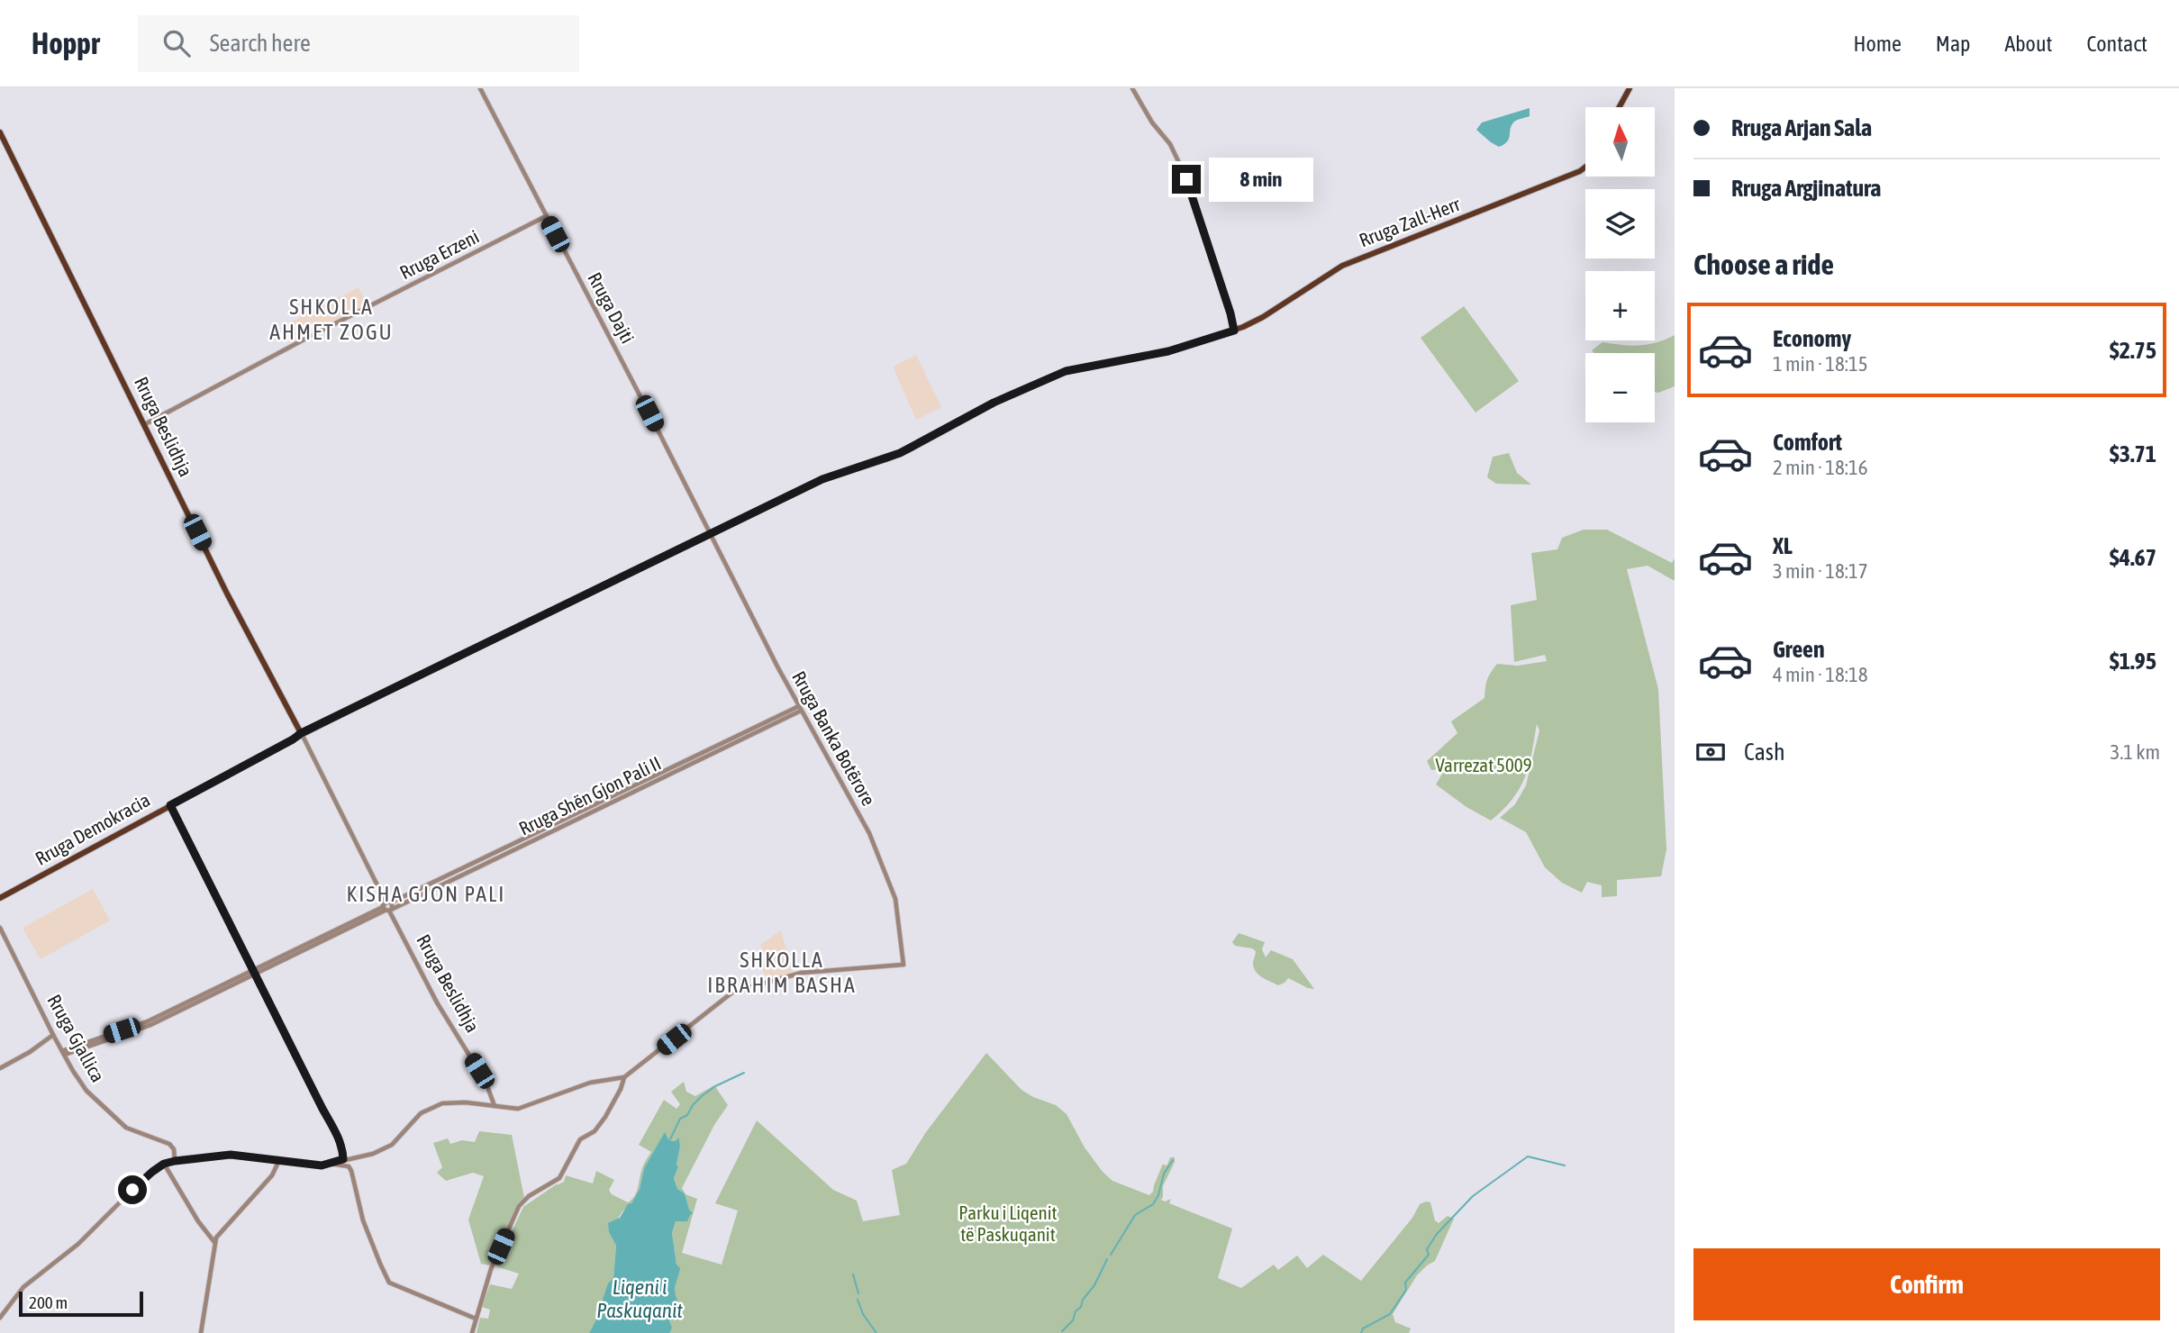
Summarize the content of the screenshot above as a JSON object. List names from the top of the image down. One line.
{"streets":{"main road":["Rruga Zall-Herr","Rruga Beslidhja","Rruga Demokracia"],"street":["Rruga Erzeni","Rruga Dajti","Rruga Banka Botërore","Rruga Shën Gjon Pali II","Rruga Gjallica"]},"crossings":[["Rruga Zall-Herr","Rruga Demokracia"],["Rruga Erzeni","Rruga Dajti"],["Rruga Erzeni","Rruga Beslidhja"],["Rruga Dajti","Rruga Banka Botërore"],["Rruga Dajti","Rruga Demokracia"],["Rruga Beslidhja","Rruga Shën Gjon Pali II"],["Rruga Beslidhja","Rruga Demokracia"],["Rruga Banka Botërore","Rruga Shën Gjon Pali II"],["Rruga Banka Botërore","Rruga Demokracia"],["Rruga Shën Gjon Pali II","Rruga Gjallica"]],"districts":["SHKOLLA AHMET ZOGU","KISHA GJON PALI","SHKOLLA IBRAHIM BASHA"],"water":["Liqeni i Paskuqanit"],"parks":["Varrezat 5009","Parku i Liqenit të Paskuqanit"],"scale_bar":"200 m","north":"top","page":{"header":"Hoppr","search":"Search here","nav":["Home","Map","About","Contact"],"banner":["Rruga Arjan Sala","Rruga Argjinatura"],"map_buttons":["+","−"],"bubble":"8 min","heading":"Choose a ride","list":[{"name":"Economy","note":"1 min · 18:15","value":"$2.75"},{"name":"Comfort","note":"2 min · 18:16","value":"$3.71"},{"name":"XL","note":"3 min · 18:17","value":"$4.67"},{"name":"Green","note":"4 min · 18:18","value":"$1.95"}],"pay":["Cash","3.1 km"],"buttons":"Confirm","scale":"200 m"}}
